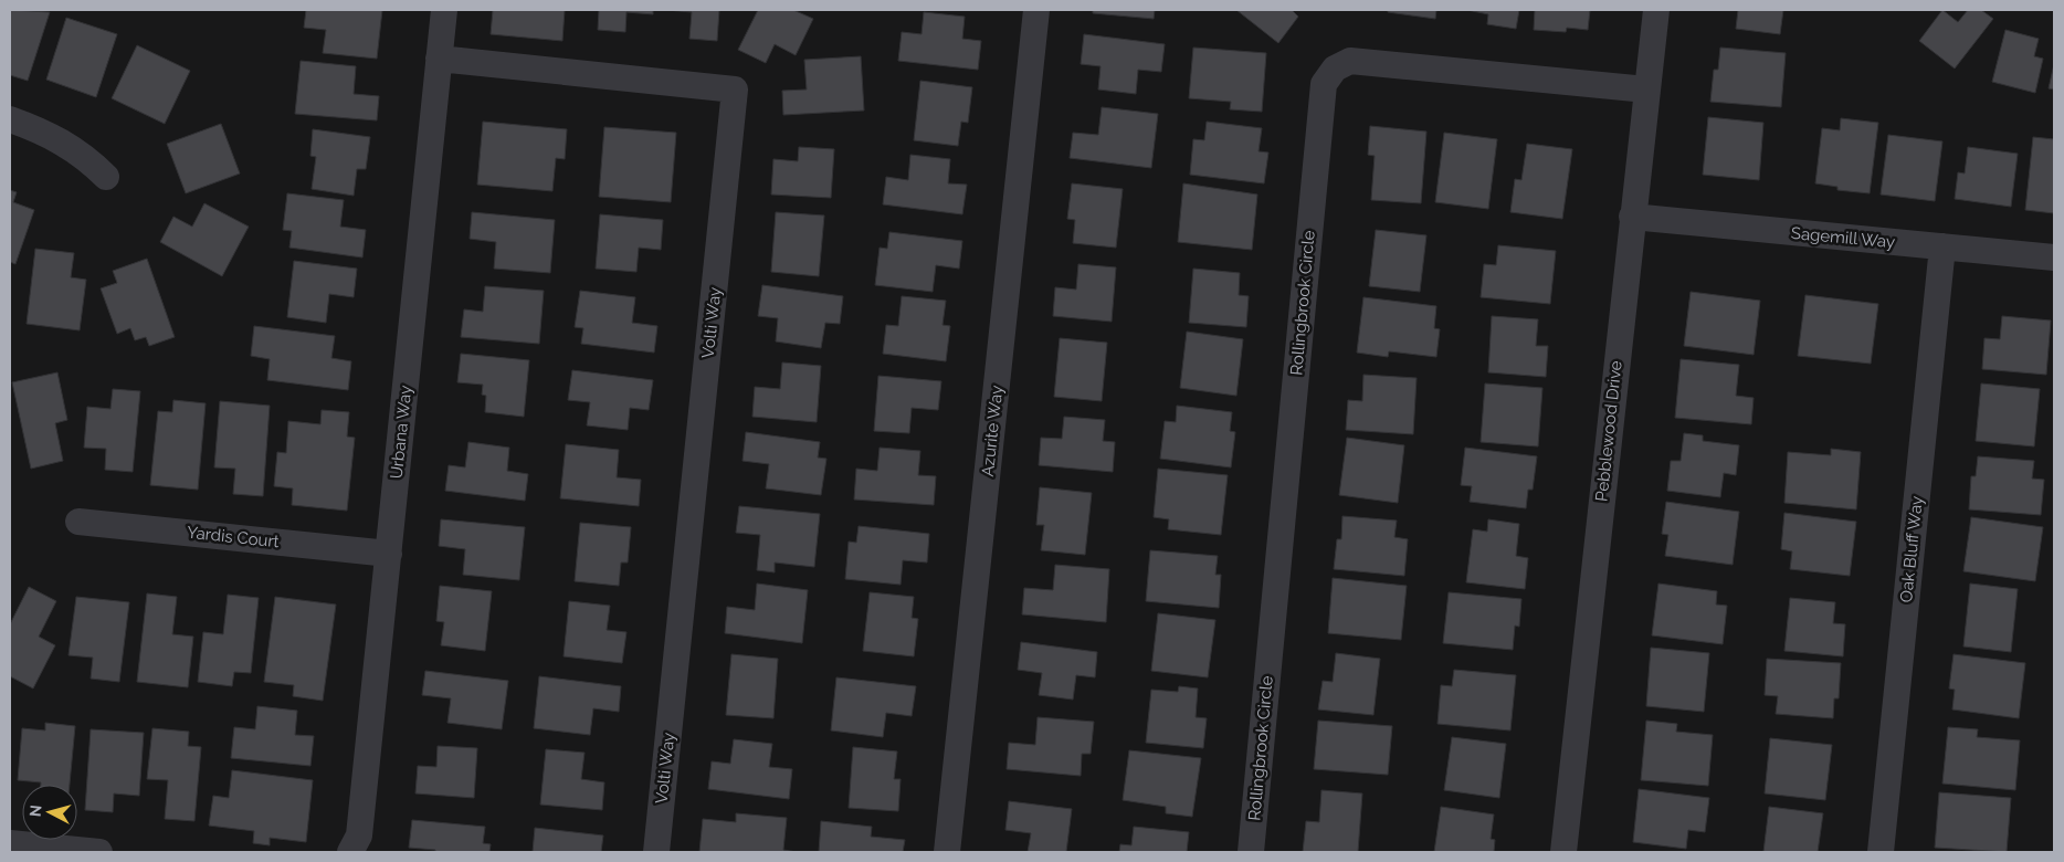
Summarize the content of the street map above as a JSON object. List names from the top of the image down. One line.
{"streets":{"street":["Sagemill Way","Rollingbrook Circle","Volti Way","Azurite Way","Pebblewood Drive","Urbana Way","Yardis Court","Oak Bluff Way"]},"crossings":[["Sagemill Way","Pebblewood Drive"],["Sagemill Way","Oak Bluff Way"],["Rollingbrook Circle","Pebblewood Drive"],["Volti Way","Urbana Way"],["Urbana Way","Yardis Court"]],"north":"left"}
